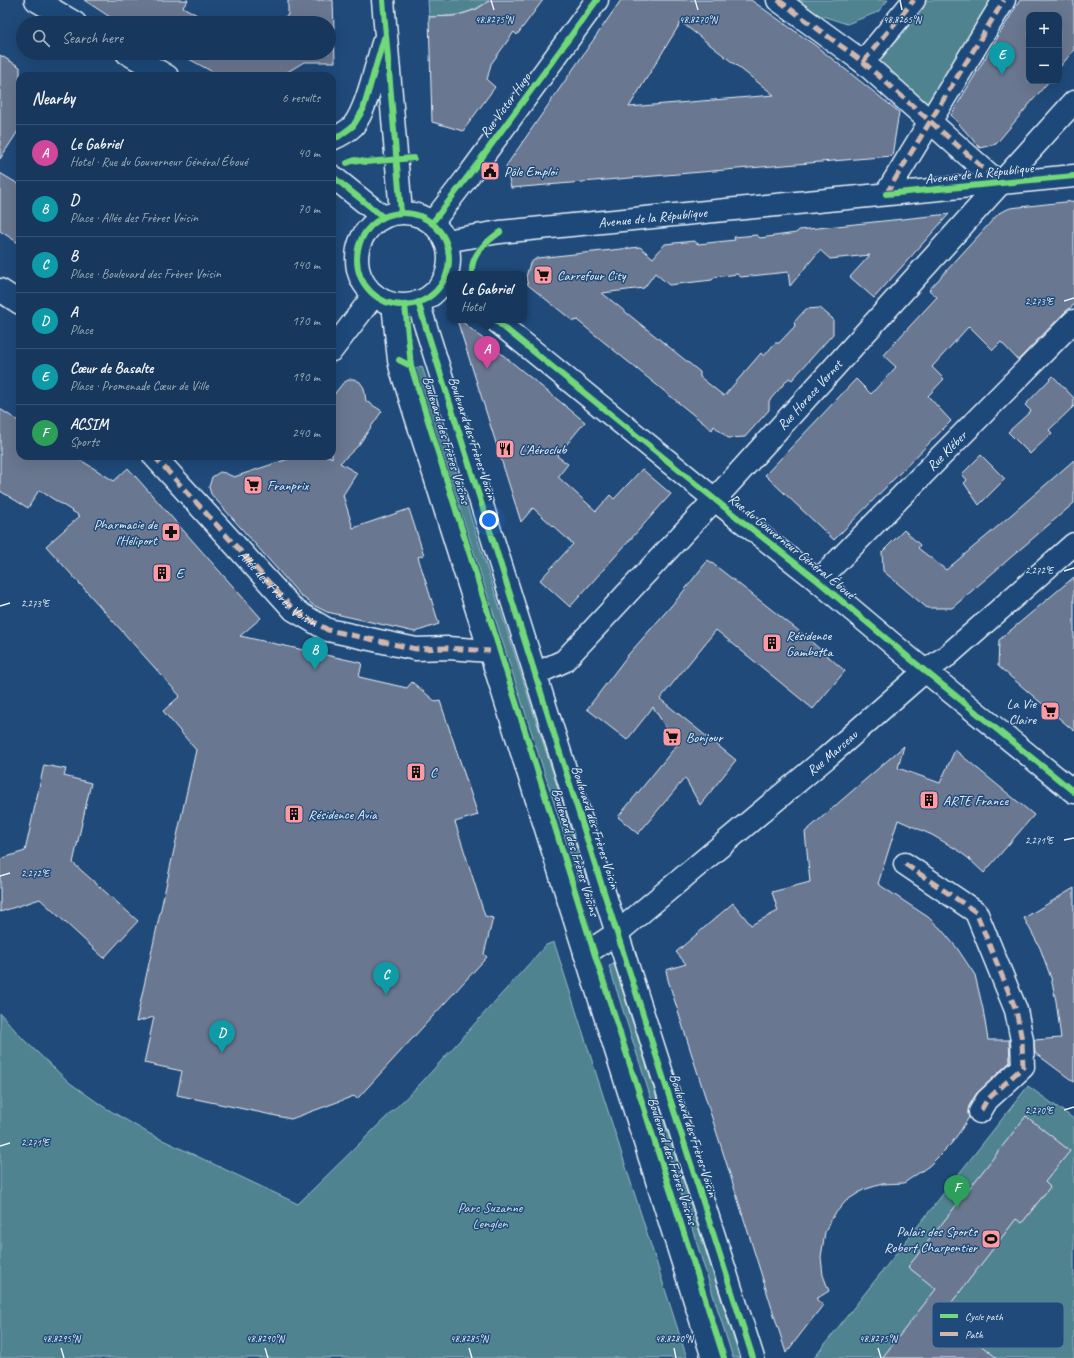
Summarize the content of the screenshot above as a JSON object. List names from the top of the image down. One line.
{"streets":{"street":["Rue Victor Hugo","Avenue de la République","Rue Horace Vernet","Boulevard des Frères Voisin","Rue Kléber","Rue du Gouverneur Général Éboué","Allée des Frères Voisin","Rue Marceau"],"cycle path":["Boulevard des Frères Voisins"]},"crossings":[["Rue Victor Hugo","Avenue de la République"],["Rue Victor Hugo","Boulevard des Frères Voisin"],["Avenue de la République","Rue Horace Vernet"],["Avenue de la République","Boulevard des Frères Voisin"],["Rue Horace Vernet","Boulevard des Frères Voisin"],["Rue Horace Vernet","Rue du Gouverneur Général Éboué"],["Boulevard des Frères Voisin","Rue Marceau"],["Rue Kléber","Rue du Gouverneur Général Éboué"],["Rue du Gouverneur Général Éboué","Rue Marceau"]],"parks":["Parc Suzanne Lenglen"],"places":{"public building":["Pôle Emploi"],"supermarket":["Carrefour City","Franprix","La Vie Claire","Bonjour"],"restaurant":["L'Aéroclub"],"pharmacy":["Pharmacie de l'Héliport"],"building":["E","Résidence Gambetta","C","ARTE France","Résidence Avia"],"sports":["Palais des Sports Robert Charpentier"]},"legend":["Cycle path","Path"],"page":{"map_buttons":["+","−"],"search":"Search here","pins":["E","A","B","C","D","F"],"heading":["Nearby","6 results"],"list":[{"mark":"A","name":"Le Gabriel","note":"Hotel · Rue du Gouverneur Général Éboué","value":"40 m"},{"mark":"B","name":"D","note":"Place · Allée des Frères Voisin","value":"70 m"},{"mark":"C","name":"B","note":"Place · Boulevard des Frères Voisin","value":"140 m"},{"mark":"D","name":"A","note":"Place","value":"170 m"},{"mark":"E","name":"Cœur de Basalte","note":"Place · Promenade Cœur de Ville","value":"190 m"},{"mark":"F","name":"ACSIM","note":"Sports","value":"240 m"}],"popup":["Le Gabriel","Hotel"]},"coordinates":["48.8275°N","48.8270°N","48.8265°N","2.273°E","2.272°E","2.271°E","2.270°E","48.8295°N","48.8290°N","48.8285°N","48.8280°N"]}
